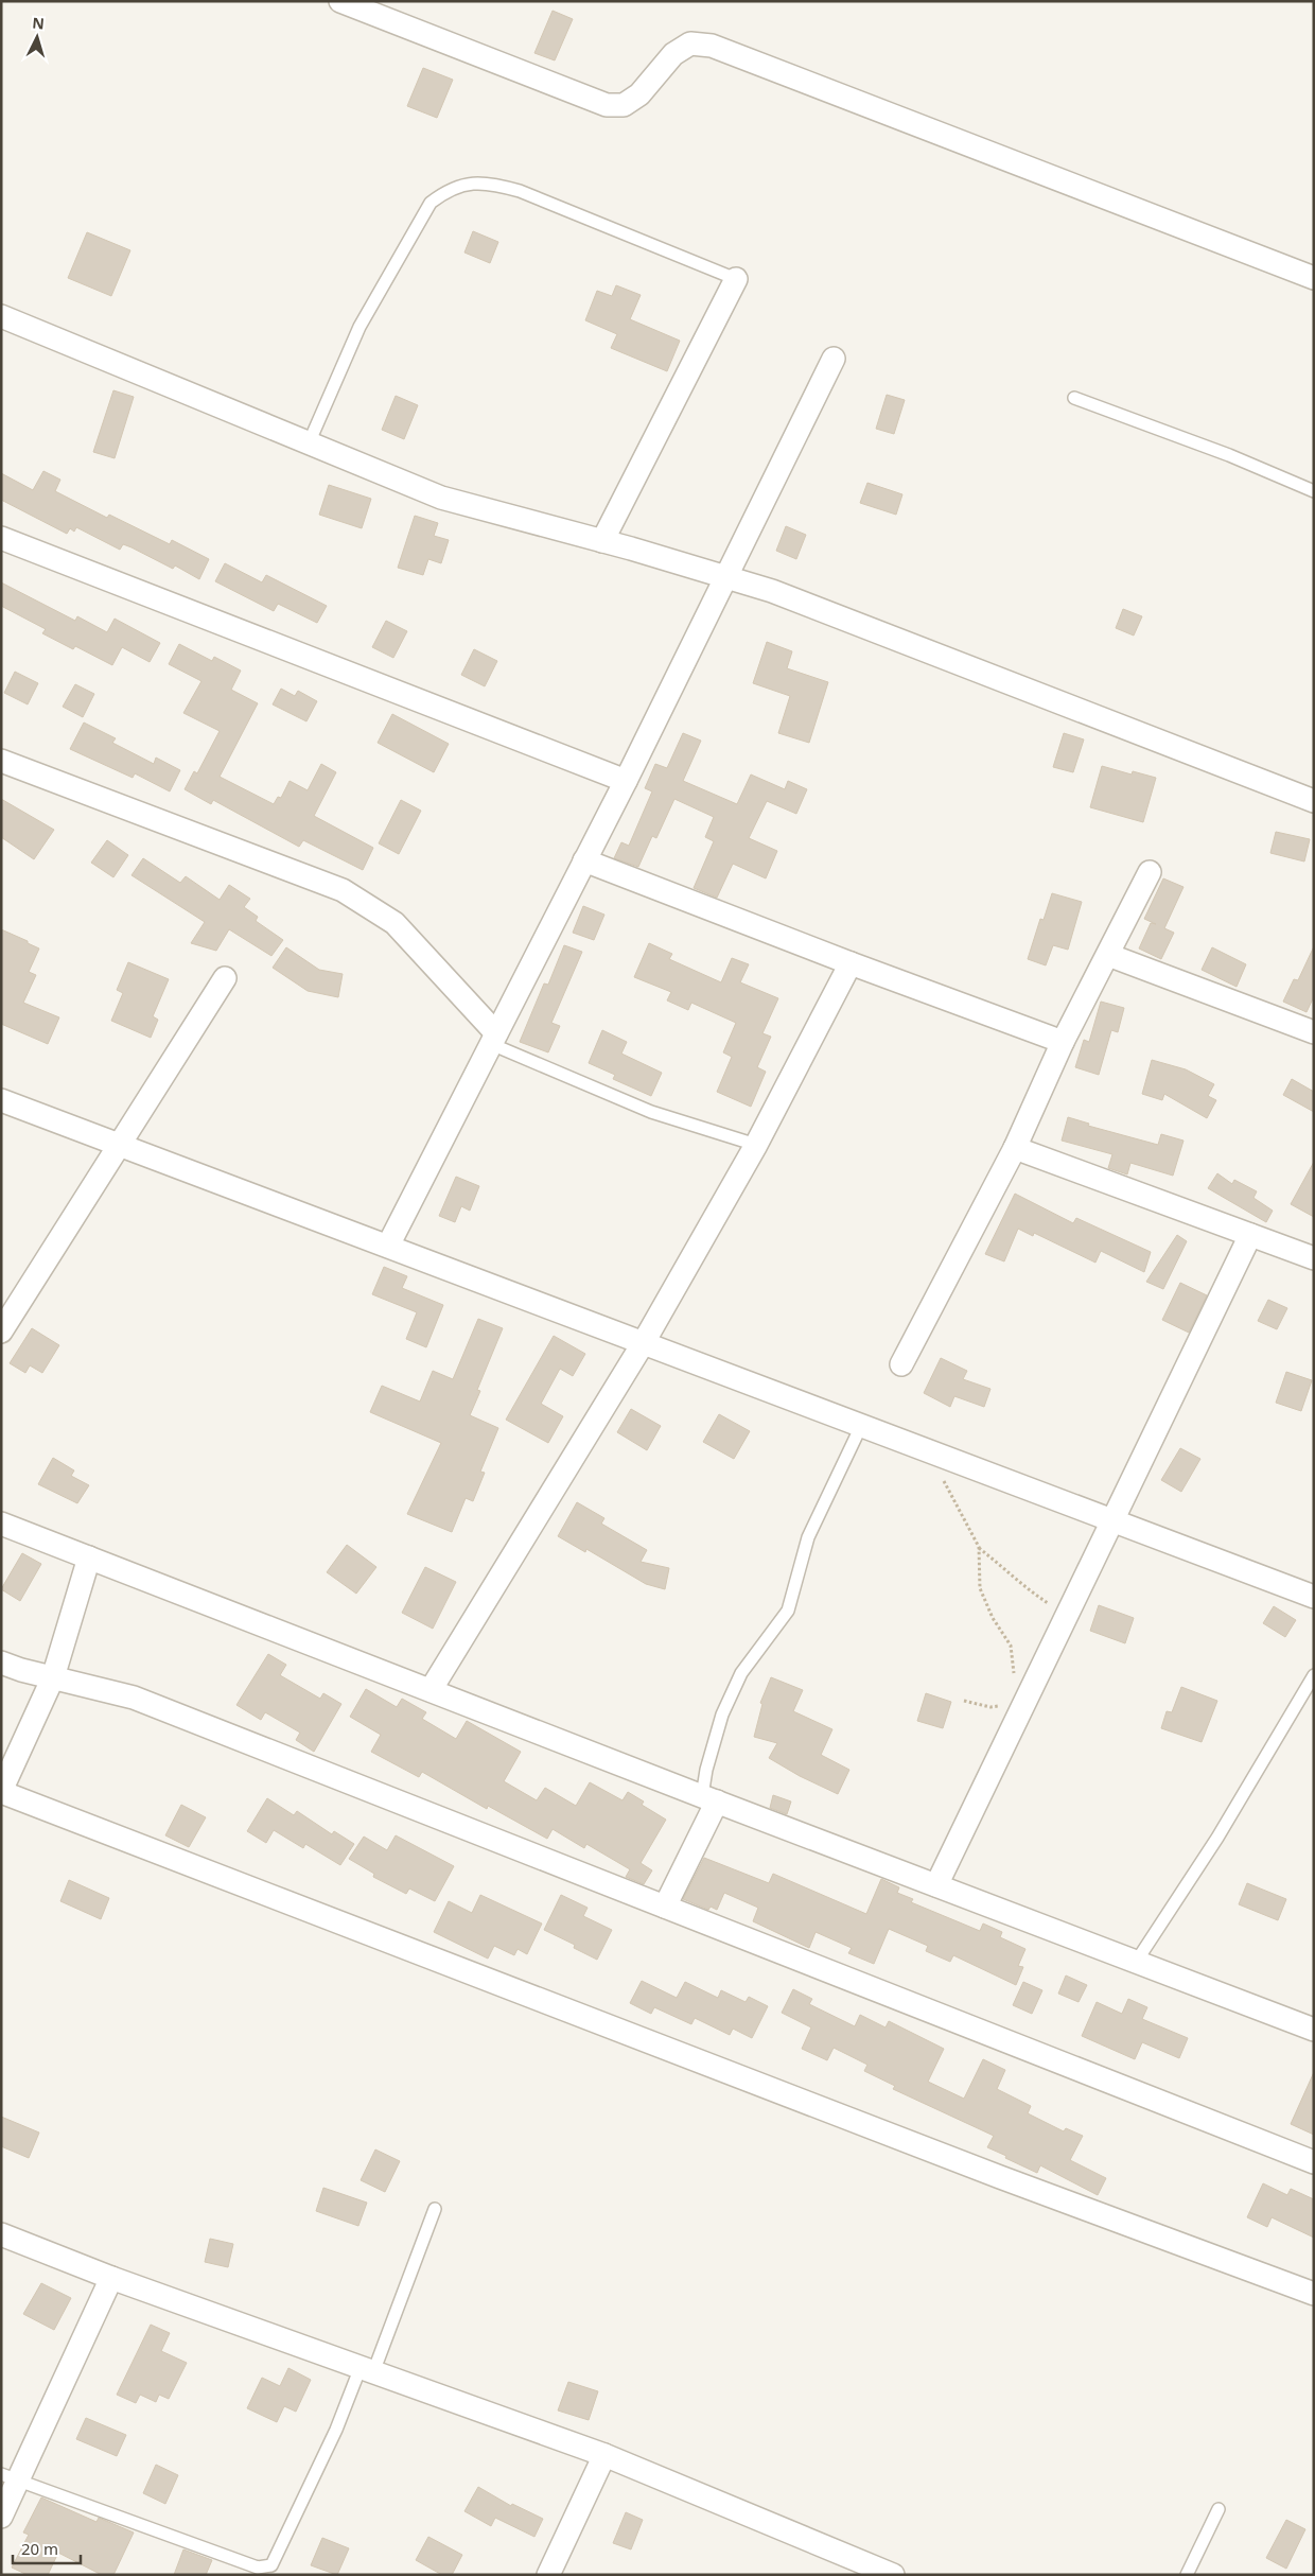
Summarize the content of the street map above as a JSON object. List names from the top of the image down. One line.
{"scale_bar":"20 m","north":"top"}
